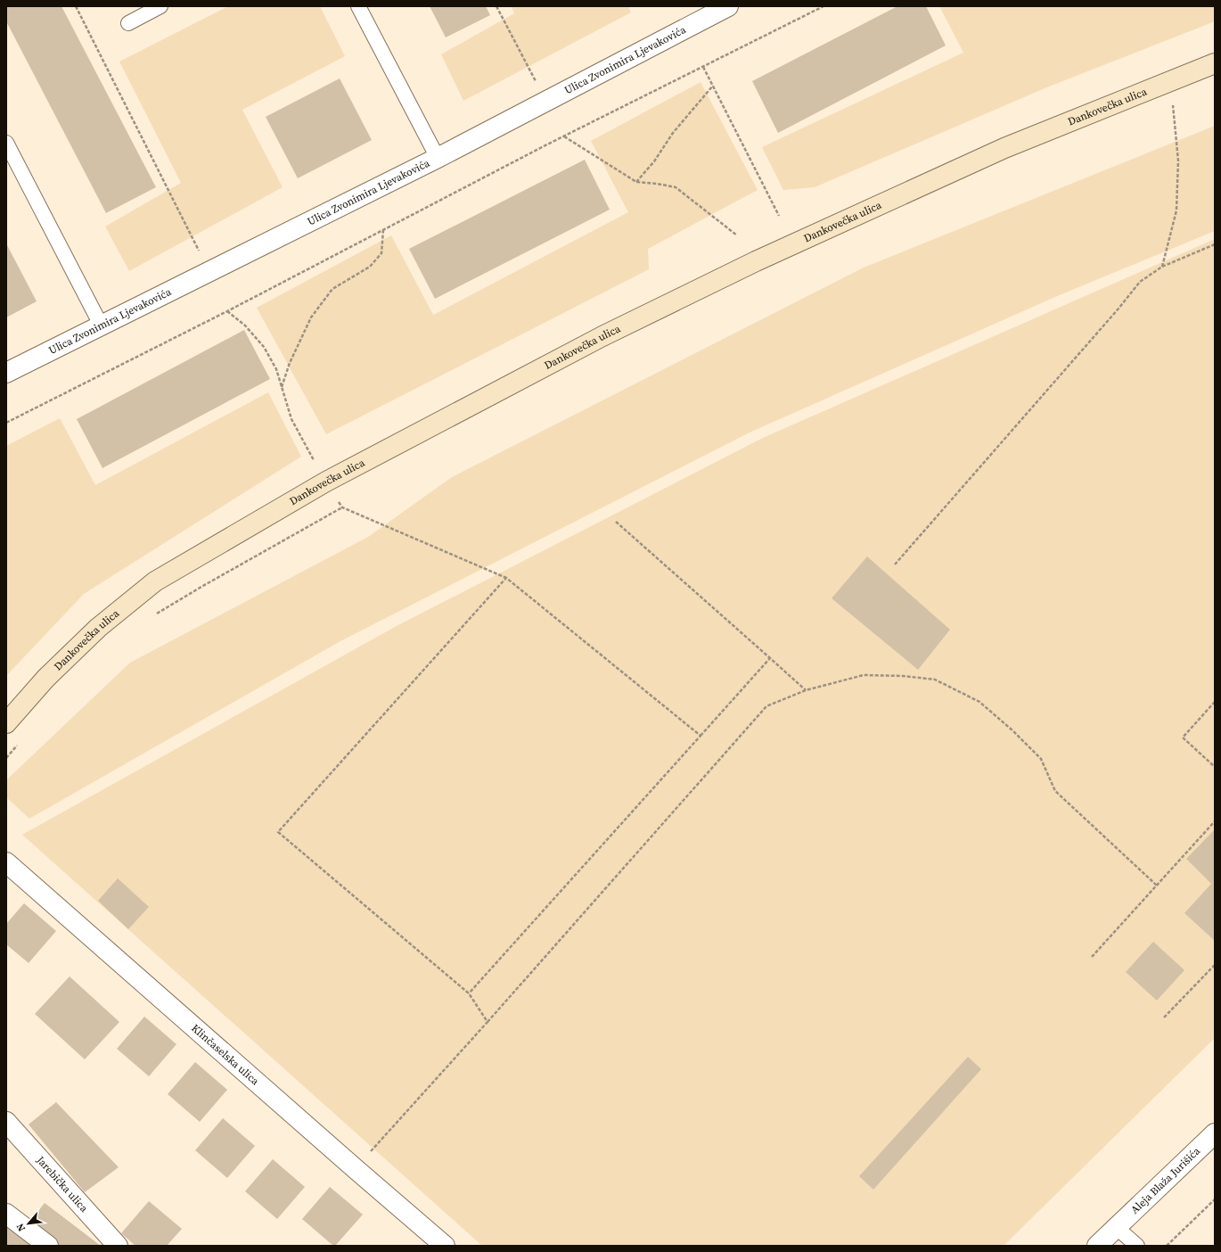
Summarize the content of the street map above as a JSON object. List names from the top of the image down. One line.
{"streets":{"main road":["Dankovečka ulica"],"street":["Ulica Zvonimira Ljevakovića","Klinčaselska ulica","Aleja Blaža Jurišića","Jarebička ulica"]},"north":"bottom left"}
